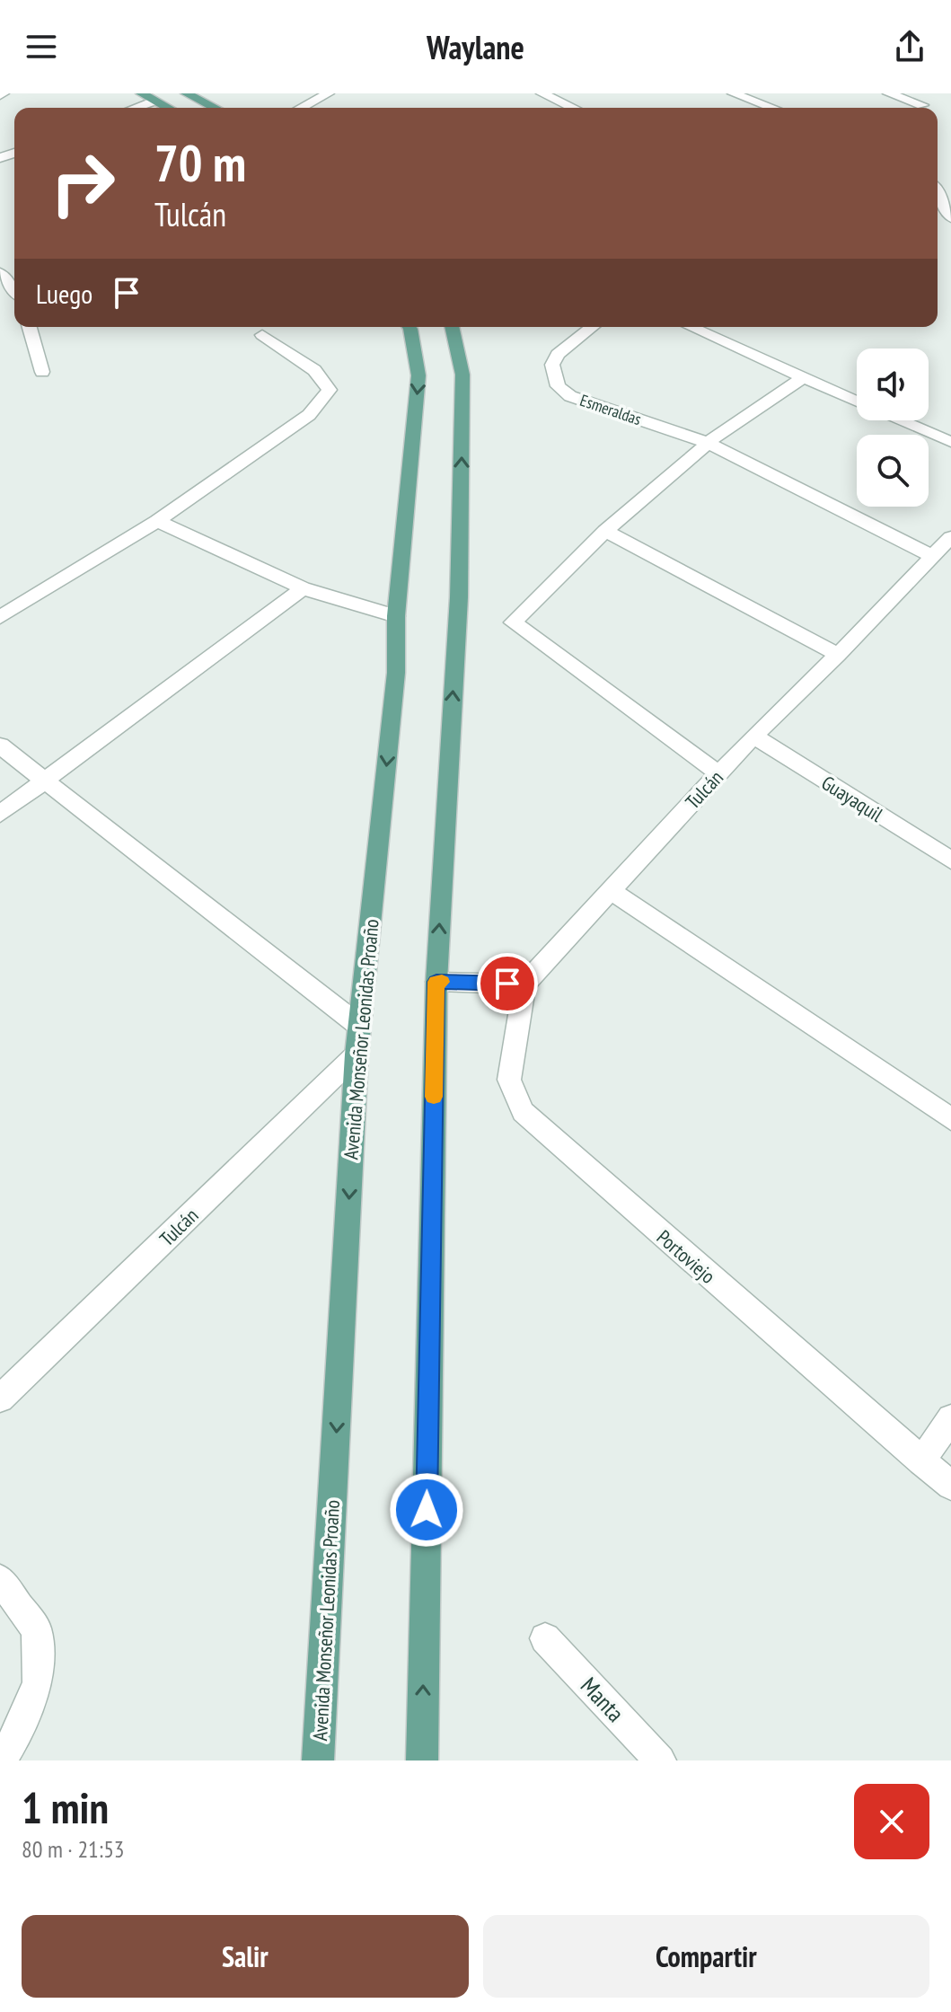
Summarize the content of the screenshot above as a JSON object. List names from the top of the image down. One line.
{"streets":{"main road":["Avenida Monseñor Leonidas Proaño"],"street":["Esmeraldas","Tulcán","Guayaquil","Portoviejo","Manta"]},"crossings":[["Tulcán","Guayaquil"],["Tulcán","Avenida Monseñor Leonidas Proaño"],["Tulcán","Portoviejo"]],"page":{"header":"Waylane","turn":["70 m","Tulcán"],"then":"Luego","heading":["1 min","80 m · 21:53"],"buttons":["Salir","Compartir"]}}
